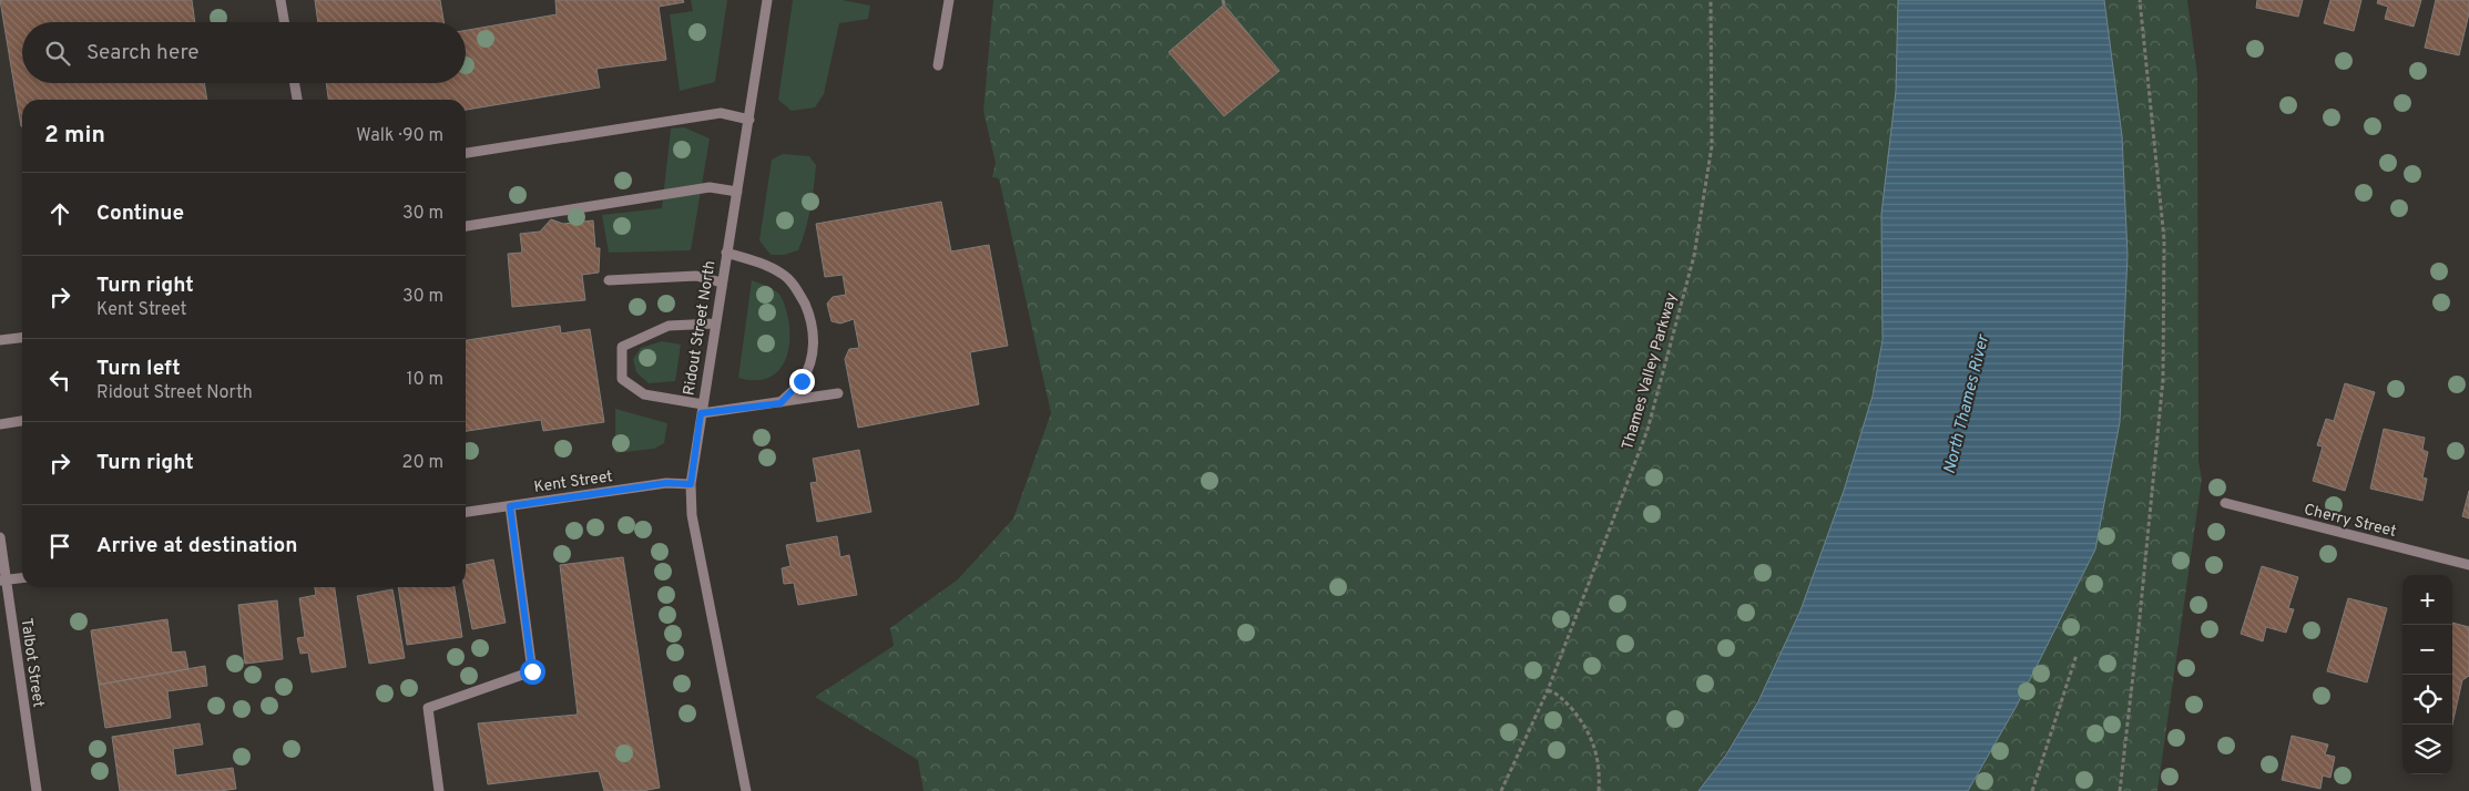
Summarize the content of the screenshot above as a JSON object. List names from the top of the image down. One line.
{"streets":{"street":["Ridout Street North","Kent Street","Cherry Street","Talbot Street"],"path":["Thames Valley Parkway"]},"crossings":[["Ridout Street North","Kent Street"]],"water":["North Thames River"],"page":{"search":"Search here","heading":["2 min","Walk · 90 m"],"list":[["Continue","30 m"],["Turn right","Kent Street","30 m"],["Turn left","Ridout Street North","10 m"],["Turn right","20 m"],"Arrive at destination"],"map_buttons":["+","−"]}}
